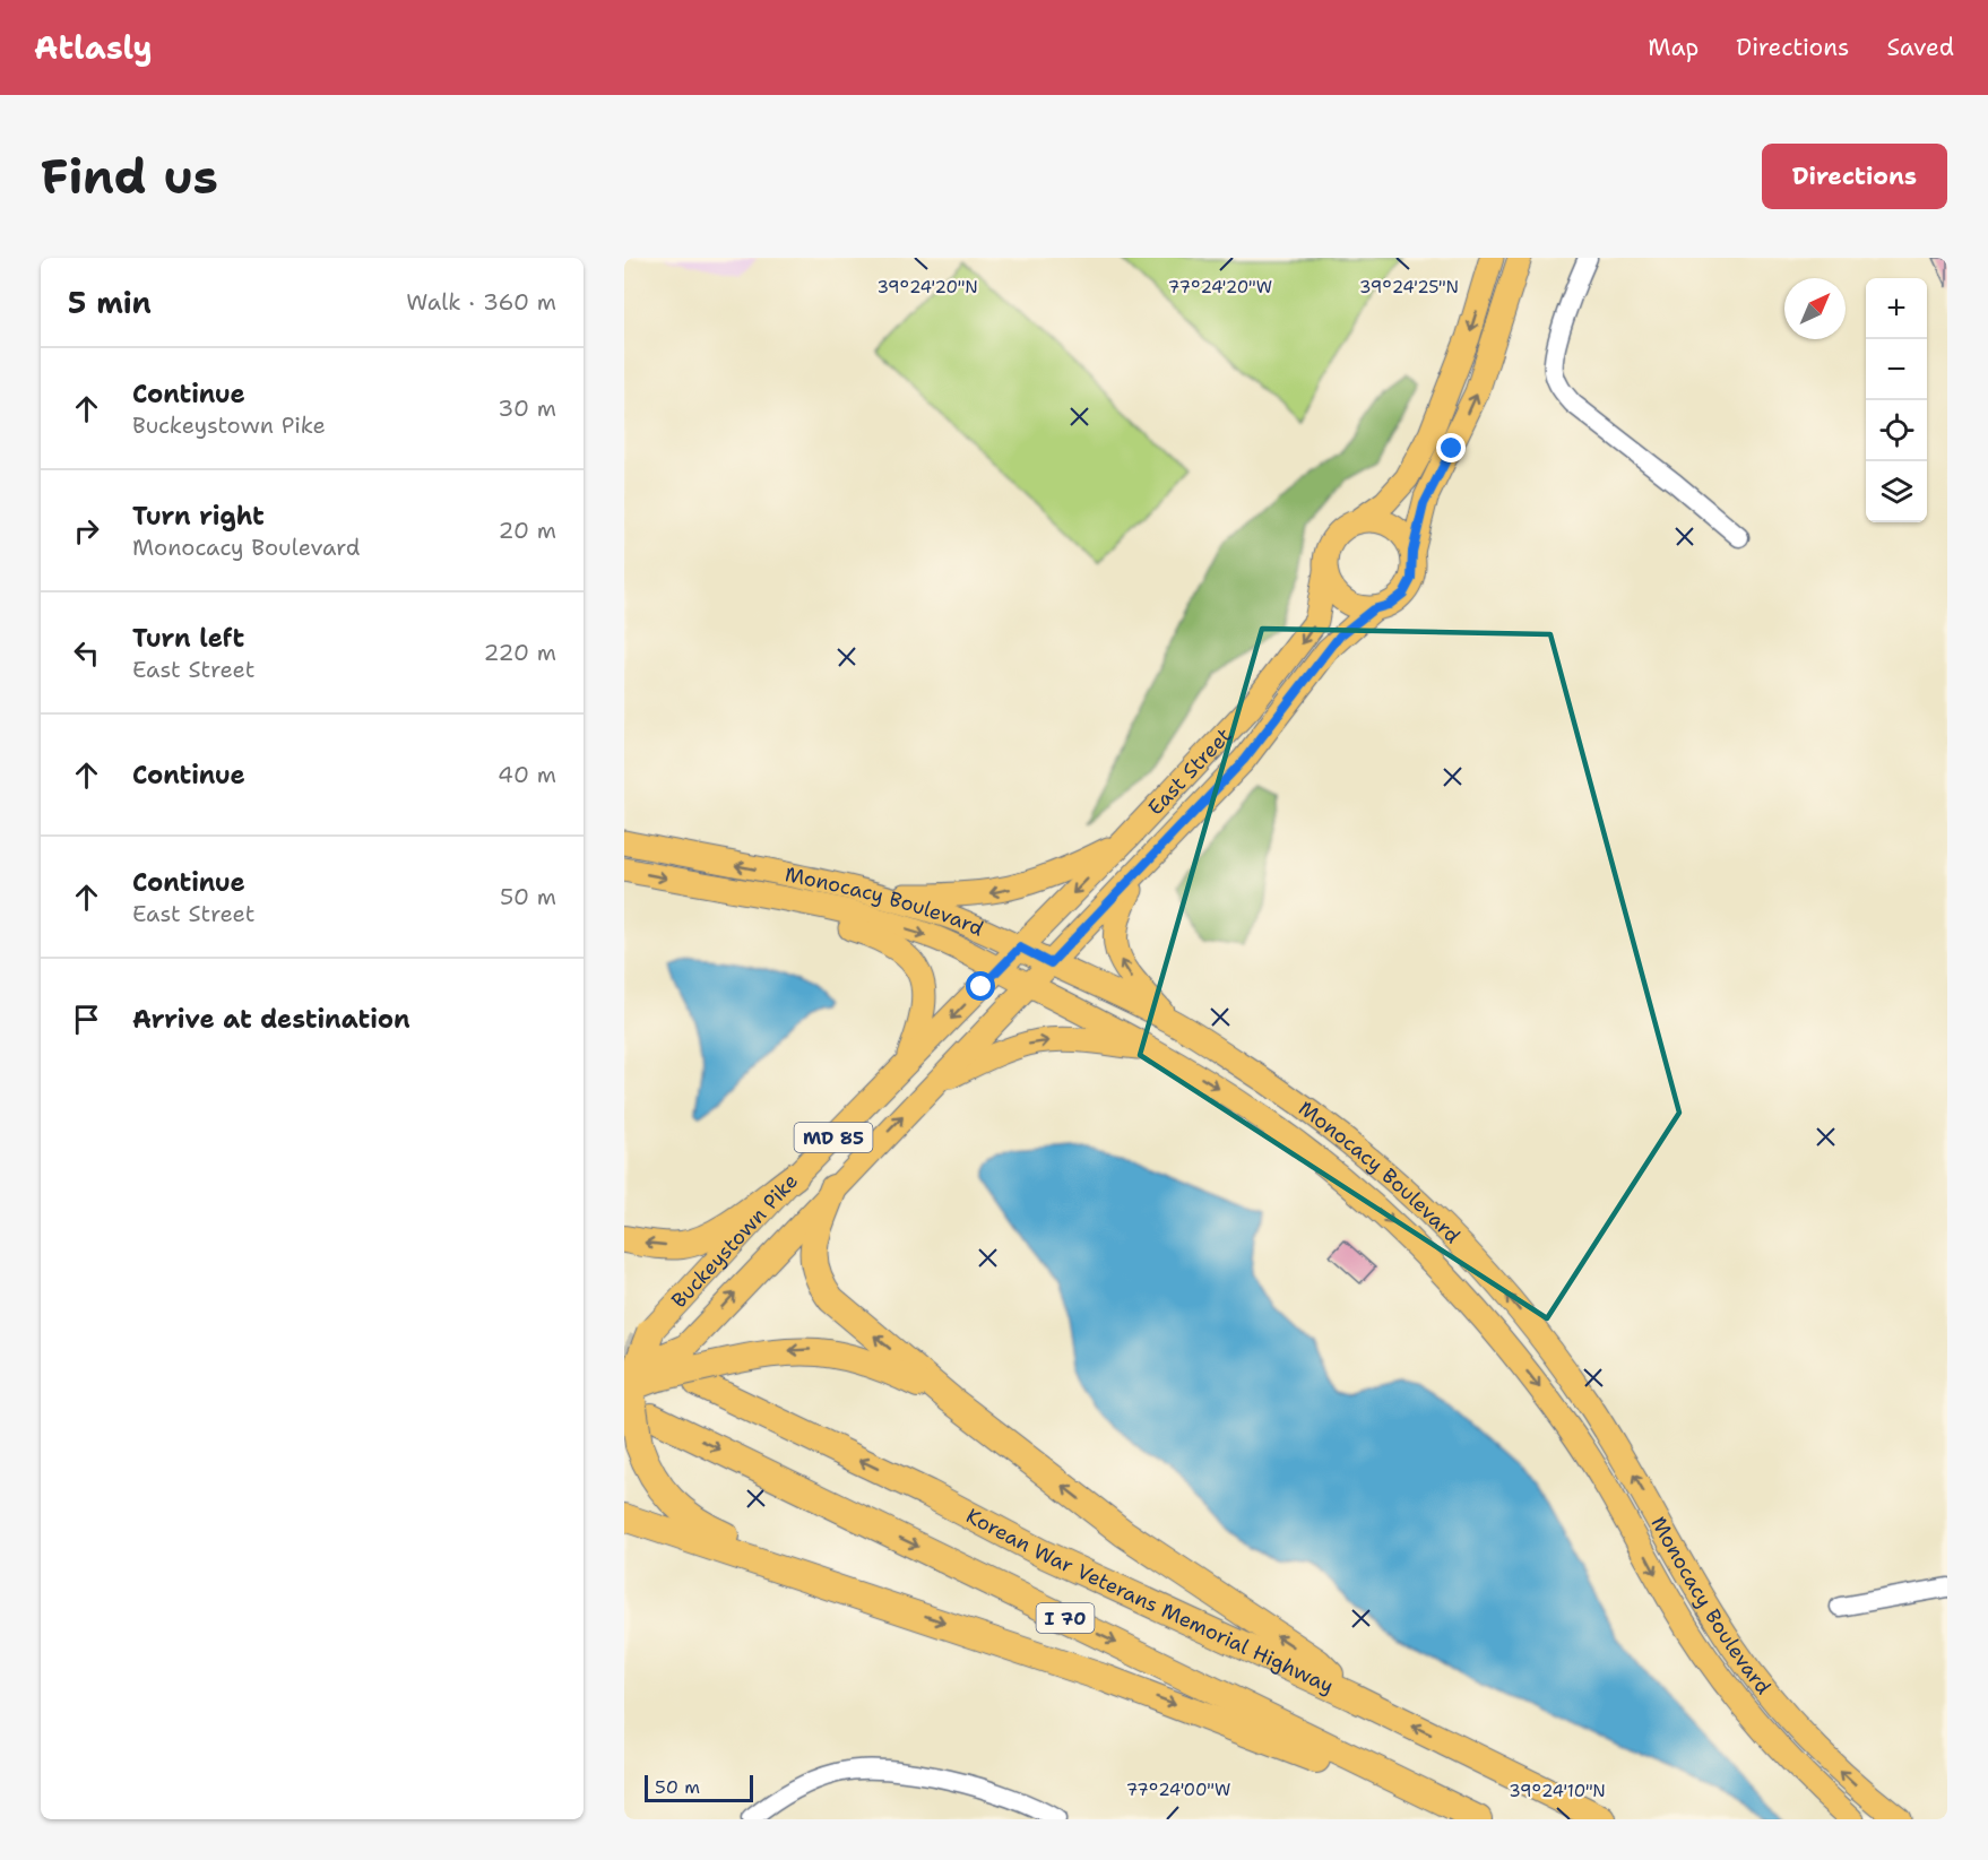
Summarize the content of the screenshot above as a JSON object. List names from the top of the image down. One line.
{"streets":{"highway":["Korean War Veterans Memorial Highway","I 70"],"main road":["East Street","Monocacy Boulevard","MD 85","Buckeystown Pike"]},"crossings":[["East Street","Monocacy Boulevard"],["East Street","Buckeystown Pike"],["Monocacy Boulevard","Buckeystown Pike"]],"scale_bar":"50 m","north":"top right","page":{"header":"Atlasly","nav":["Map","Directions","Saved"],"buttons":"Directions","title":"Find us","heading":["5 min","Walk · 360 m"],"map_buttons":["+","−"],"list":[["Continue","Buckeystown Pike","30 m"],["Turn right","Monocacy Boulevard","20 m"],["Turn left","East Street","220 m"],["Continue","40 m"],["Continue","East Street","50 m"],"Arrive at destination"],"scale":"50 m"},"coordinates":["39°24'20\"N","39°24'25\"N","77°24'20\"W","77°24'00\"W","39°24'10\"N"]}
